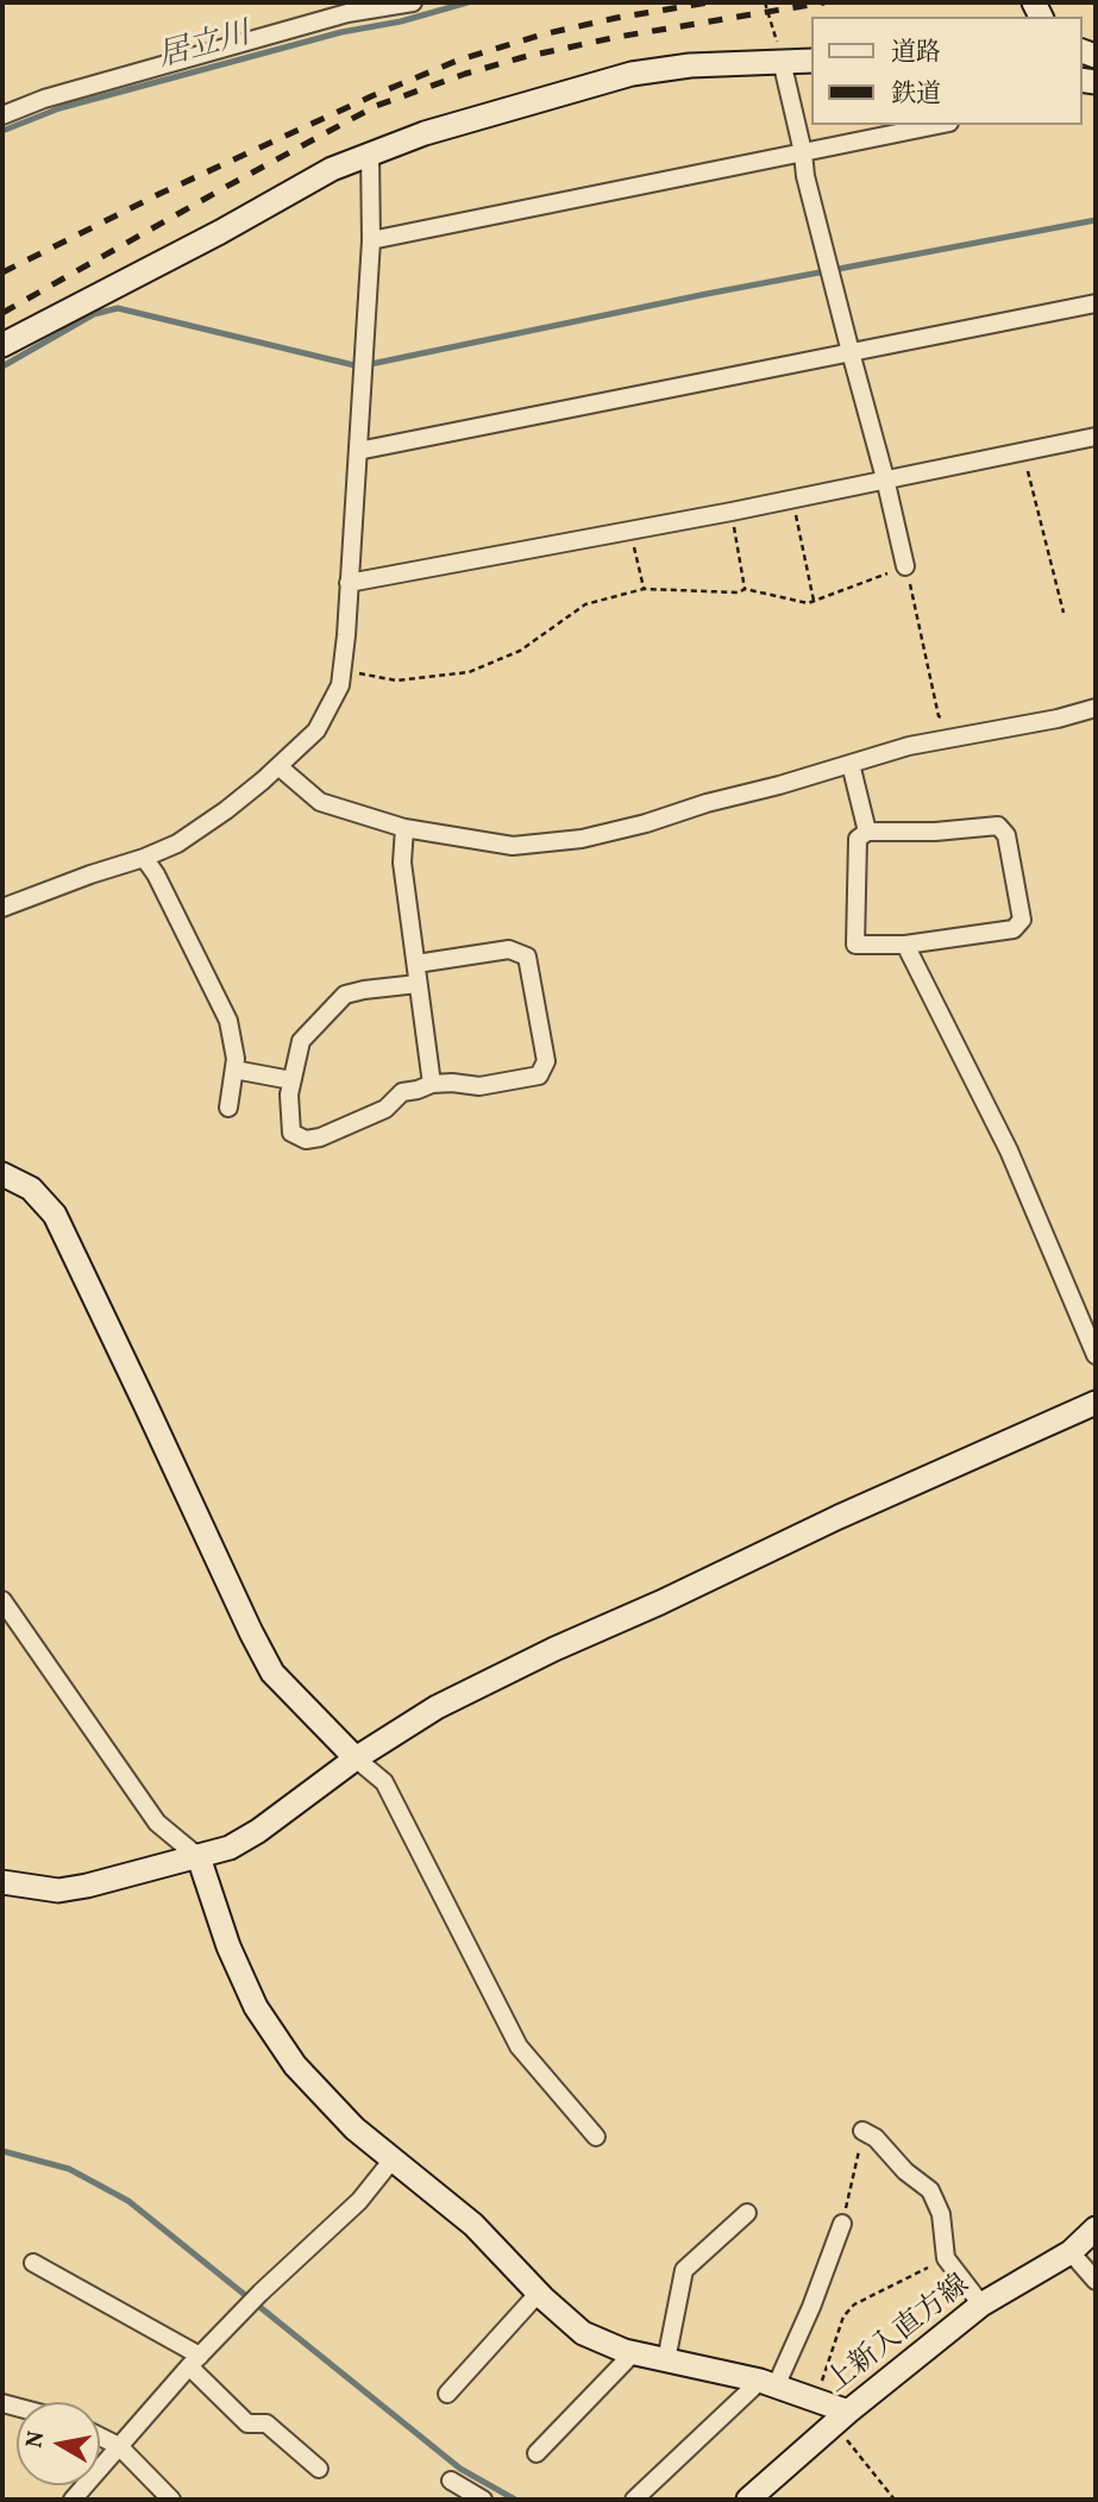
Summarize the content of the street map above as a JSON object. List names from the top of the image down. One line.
{"streets":{"street":["上新入直方線"]},"water":["居立川"],"legend":["道路","鉄道"],"north":"left"}
